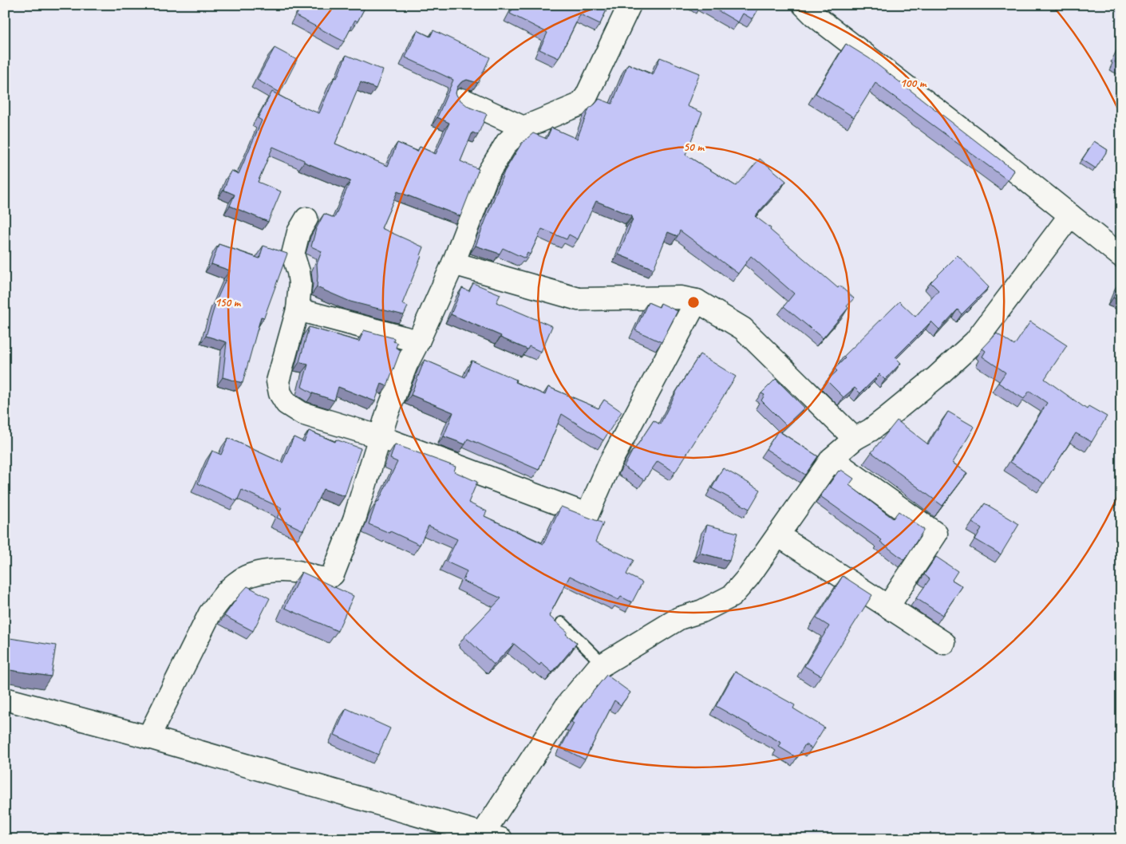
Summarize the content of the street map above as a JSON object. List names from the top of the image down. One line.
{"rings":["100 m","50 m","150 m"]}
